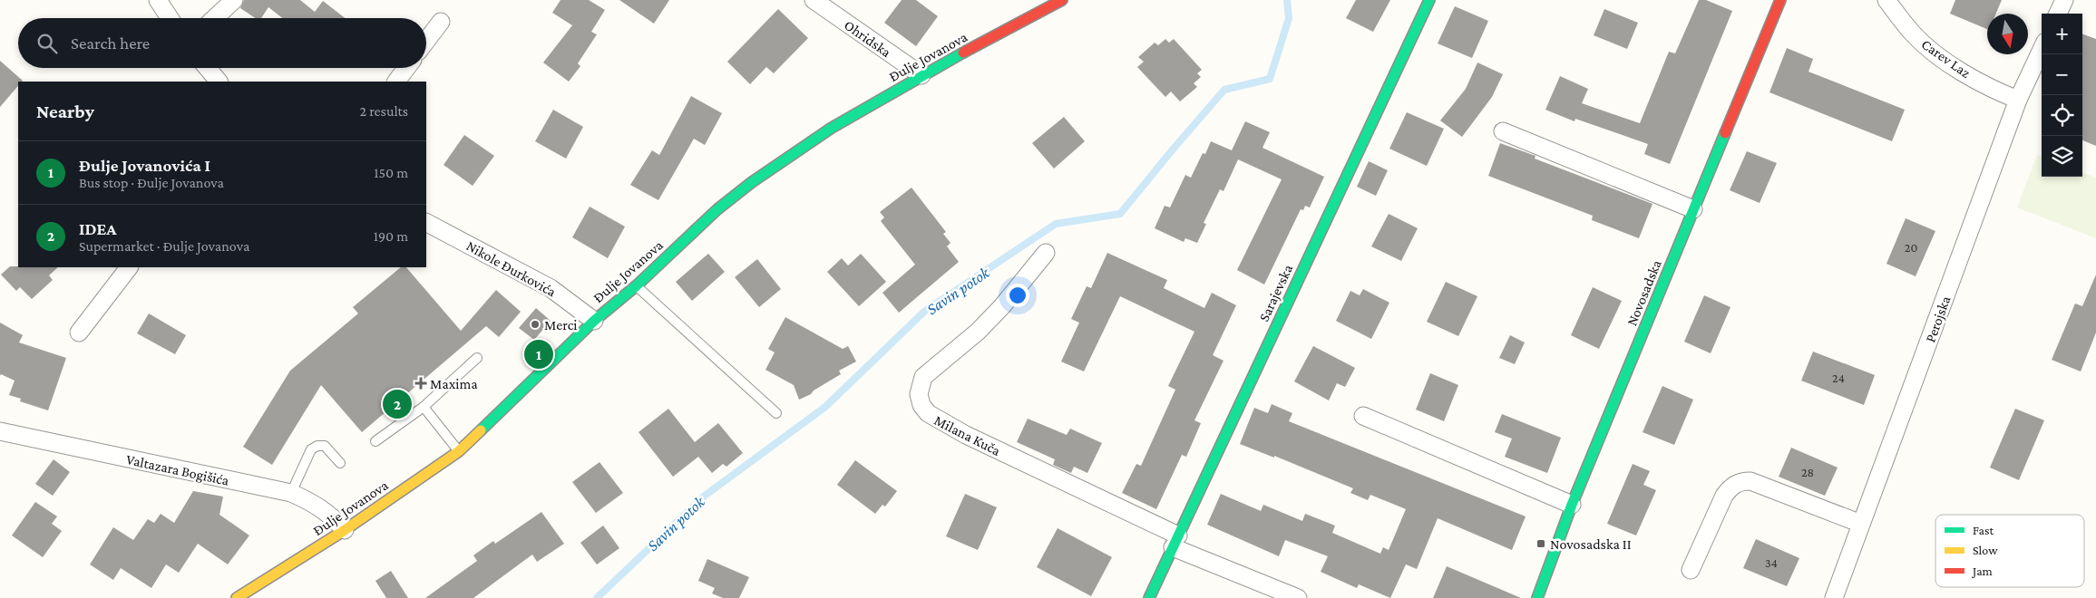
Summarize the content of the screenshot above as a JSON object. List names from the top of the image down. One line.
{"streets":{"street":["Ohridska","Đulje Jovanova","Carev Laz","Nikole Đurkovića","Sarajevska","Novosadska","Perojska","Milana Kuča","Valtazara Bogišića"]},"crossings":[["Ohridska","Đulje Jovanova"],["Đulje Jovanova","Nikole Đurkovića"],["Đulje Jovanova","Valtazara Bogišića"],["Carev Laz","Perojska"],["Sarajevska","Milana Kuča"]],"water":["Savin potok"],"places":{"other":["Merci"],"health":["Maxima"],"transit":["Novosadska II"]},"house_numbers":["20","24","28","34"],"legend":["Fast","Slow","Jam"],"north":"bottom","page":{"map_buttons":["+","−"],"search":"Search here","heading":["Nearby","2 results"],"list":[{"mark":"1","name":"Đulje Jovanovića I","note":"Bus stop · Đulje Jovanova","value":"150 m"},{"mark":"2","name":"IDEA","note":"Supermarket · Đulje Jovanova","value":"190 m"}],"pins":["1","2"]}}
